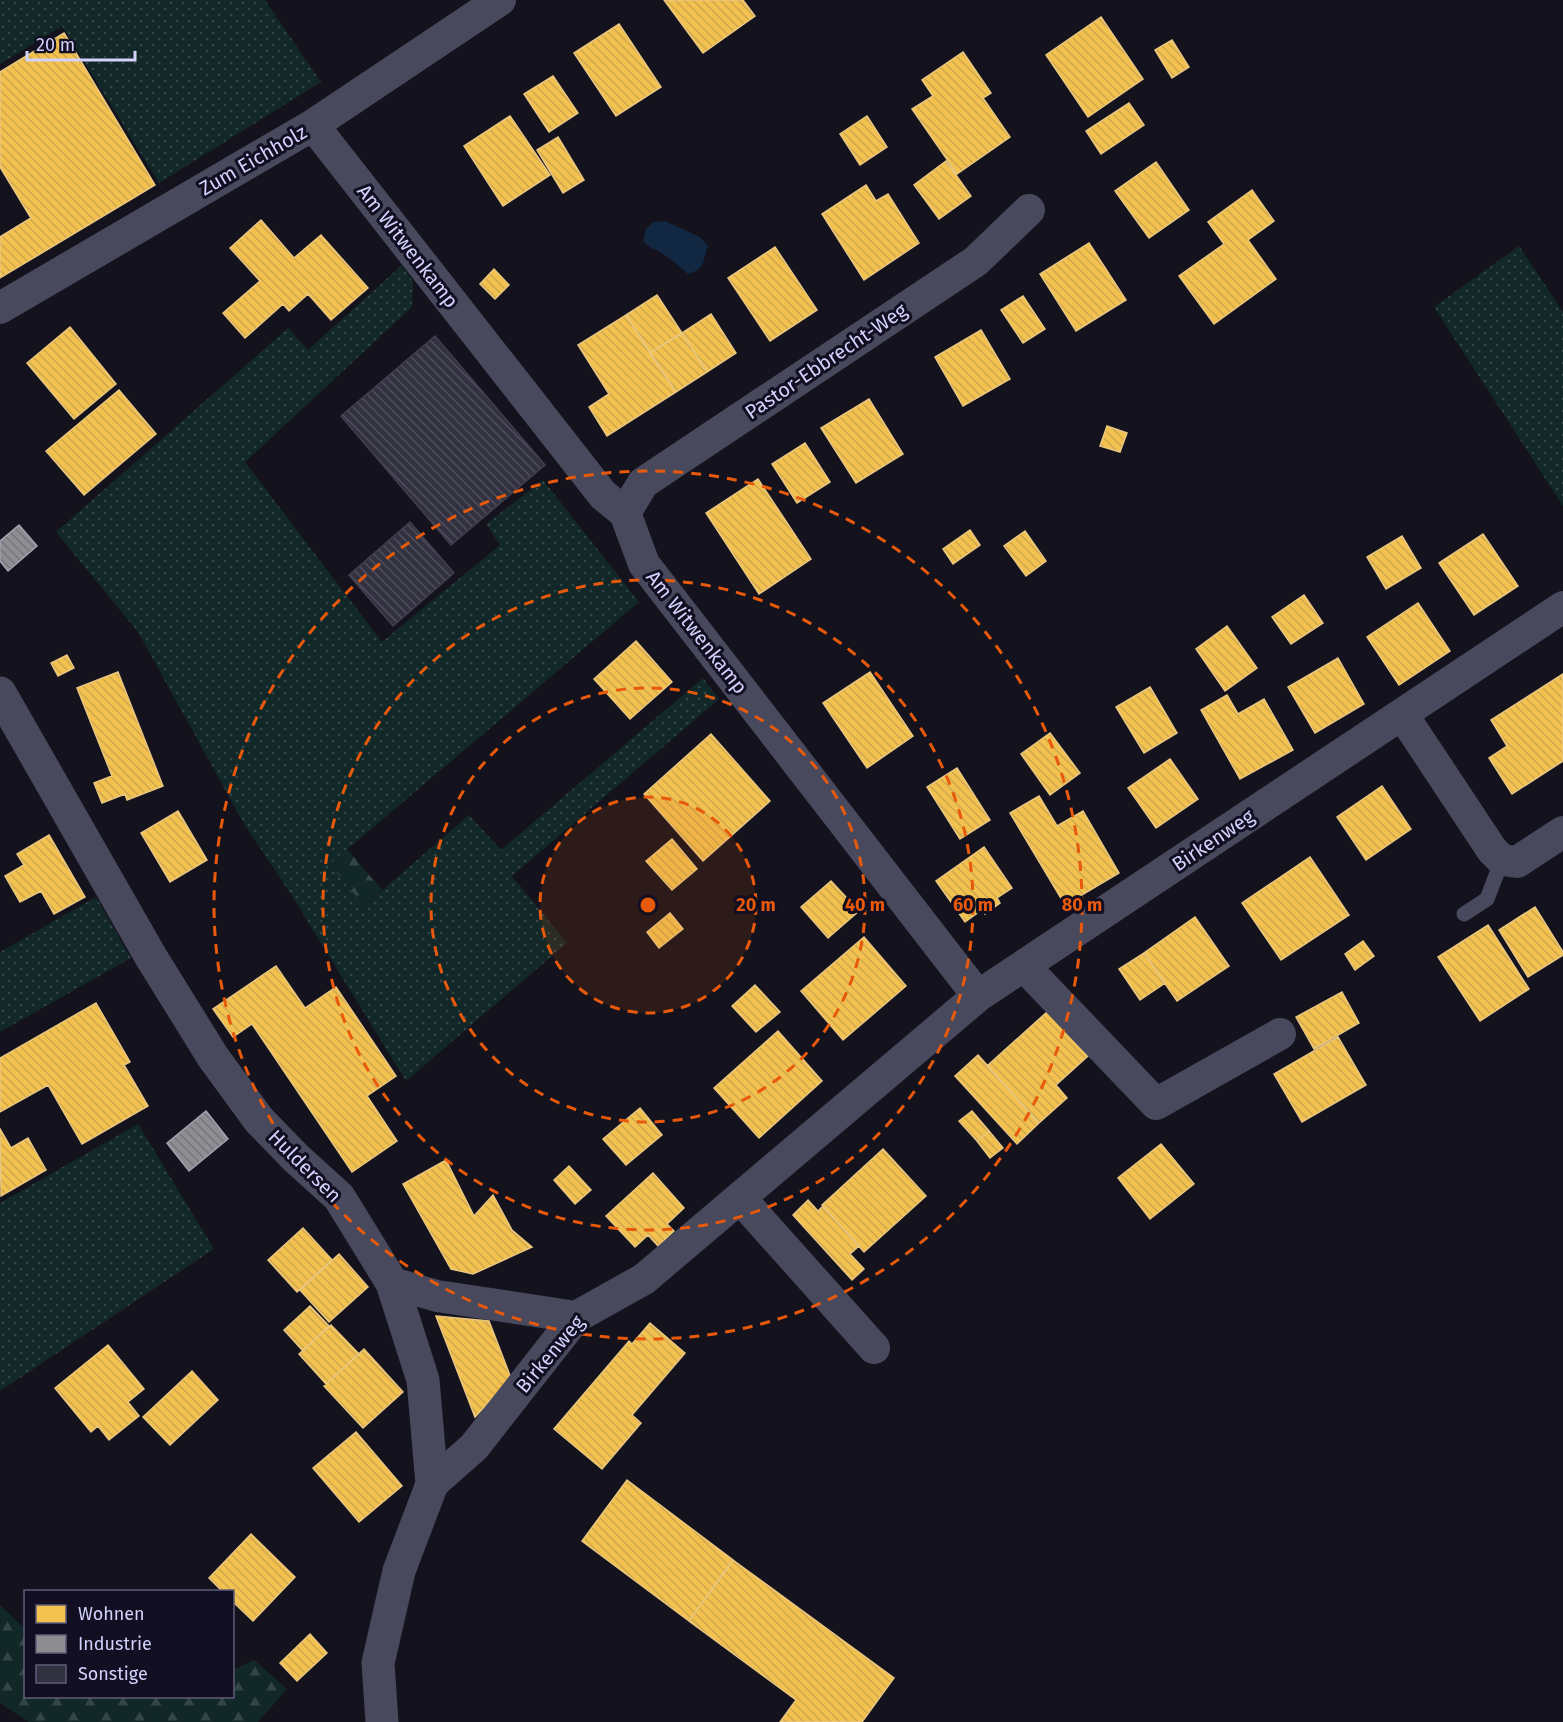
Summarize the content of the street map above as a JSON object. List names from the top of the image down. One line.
{"streets":{"street":["Zum Eichholz","Am Witwenkamp","Pastor-Ebbrecht-Weg","Birkenweg","Huldersen"]},"crossings":[["Zum Eichholz","Am Witwenkamp"],["Am Witwenkamp","Pastor-Ebbrecht-Weg"],["Am Witwenkamp","Birkenweg"],["Birkenweg","Huldersen"]],"legend":["Wohnen","Industrie","Sonstige"],"scale_bar":"20 m","rings":["20 m","40 m","60 m","80 m"]}
